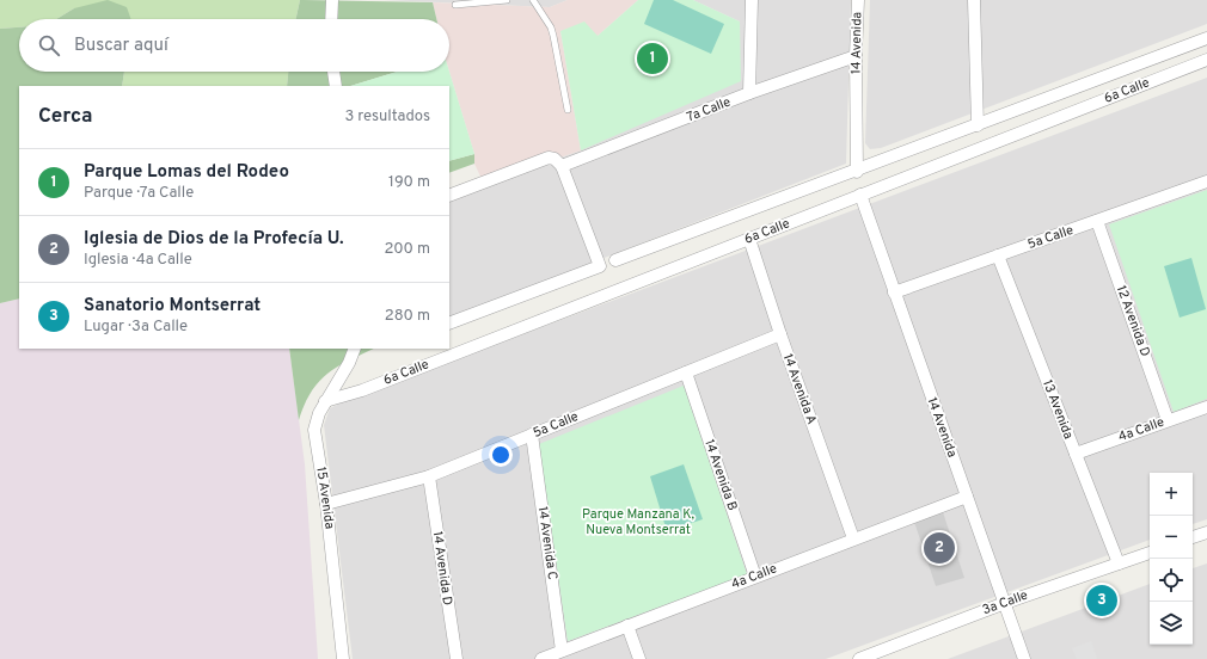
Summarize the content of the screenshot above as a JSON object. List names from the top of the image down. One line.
{"streets":{"street":["14 Avenida","6a Calle","7a Calle","5a Calle","12 Avenida D","14 Avenida A","13 Avenida","4a Calle","14 Avenida B","15 Avenida","14 Avenida C","14 Avenida D","3a Calle"]},"crossings":[["14 Avenida","6a Calle"],["14 Avenida","7a Calle"],["14 Avenida","5a Calle"],["14 Avenida","4a Calle"],["14 Avenida","3a Calle"],["6a Calle","14 Avenida A"],["6a Calle","15 Avenida"],["5a Calle","12 Avenida D"],["5a Calle","14 Avenida A"],["5a Calle","13 Avenida"],["5a Calle","14 Avenida B"],["5a Calle","15 Avenida"],["5a Calle","14 Avenida C"],["5a Calle","14 Avenida D"],["12 Avenida D","4a Calle"],["14 Avenida A","4a Calle"],["13 Avenida","4a Calle"],["13 Avenida","3a Calle"],["4a Calle","14 Avenida B"],["4a Calle","14 Avenida C"]],"parks":["Parque Manzana K, Nueva Montserrat"],"page":{"search":"Buscar aquí","pins":["1","2","3"],"heading":["Cerca","3 resultados"],"list":[{"mark":"1","name":"Parque Lomas del Rodeo","note":"Parque · 7a Calle","value":"190 m"},{"mark":"2","name":"Iglesia de Dios de la Profecía U.","note":"Iglesia · 4a Calle","value":"200 m"},{"mark":"3","name":"Sanatorio Montserrat","note":"Lugar · 3a Calle","value":"280 m"}],"map_buttons":["+","−"]}}
